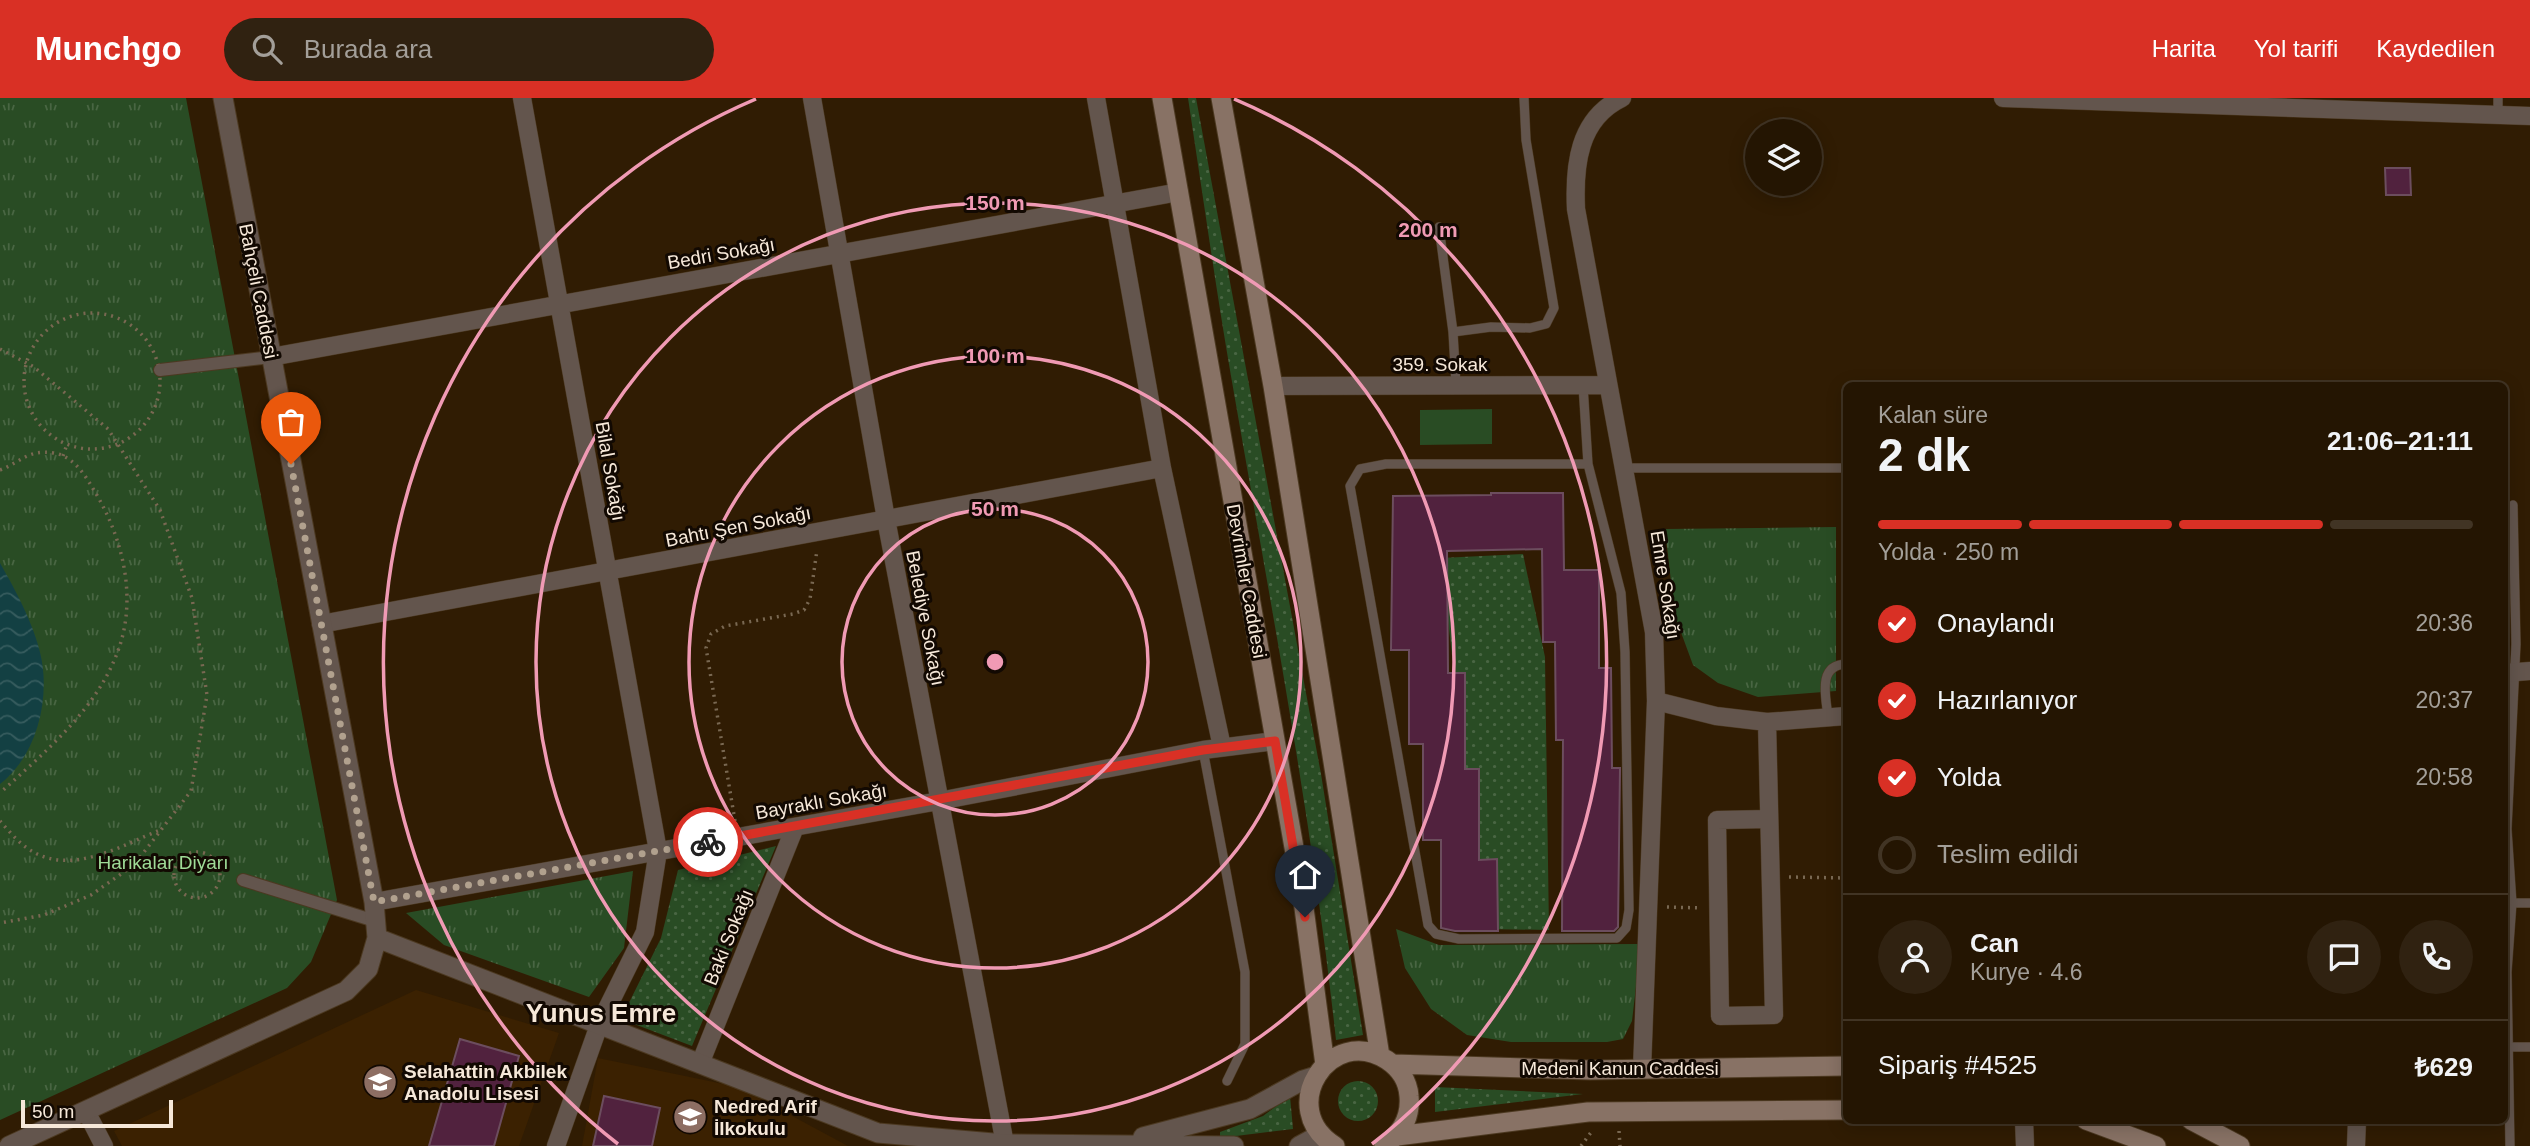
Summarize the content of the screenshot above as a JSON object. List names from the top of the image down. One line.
{"streets":{"main road":["Devrimler Caddesi","Medeni Kanun Caddesi"],"street":["Bedri Sokağı","Bahçeli Caddesi","359. Sokak","Bilal Sokağı","Bahtı Şen Sokağı","Emre Sokağı","Belediye Sokağı","Bayraklı Sokağı","Baki Sokağı"]},"crossings":[["Bedri Sokağı","Bahçeli Caddesi"],["Bedri Sokağı","Bilal Sokağı"],["Bedri Sokağı","Devrimler Caddesi"],["Bedri Sokağı","Belediye Sokağı"],["Bahçeli Caddesi","Bahtı Şen Sokağı"],["Bahçeli Caddesi","Bayraklı Sokağı"],["359. Sokak","Emre Sokağı"],["Bilal Sokağı","Bahtı Şen Sokağı"],["Bilal Sokağı","Bayraklı Sokağı"],["Bahtı Şen Sokağı","Belediye Sokağı"],["Devrimler Caddesi","Bayraklı Sokağı"],["Devrimler Caddesi","Medeni Kanun Caddesi"],["Emre Sokağı","Medeni Kanun Caddesi"],["Belediye Sokağı","Bayraklı Sokağı"],["Bayraklı Sokağı","Baki Sokağı"]],"districts":["Yunus Emre"],"parks":["Harikalar Diyarı"],"places":{"school or university":["Selahattin Akbilek Anadolu Lisesi","Nedred Arif İlkokulu"]},"scale_bar":"50 m","page":{"header":"Munchgo","search":"Burada ara","nav":["Harita","Yol tarifi","Kaydedilen"],"heading":["2 dk","Kalan süre","21:06–21:11"],"panel":["Can","Kurye · 4.6","Sipariş #4525","₺629"],"bar":"Yolda · 250 m","list":[["Onaylandı","20:36"],["Hazırlanıyor","20:37"],["Yolda","20:58"],"Teslim edildi"],"scale":"50 m"},"rings":["150 m","200 m","100 m","50 m"]}
